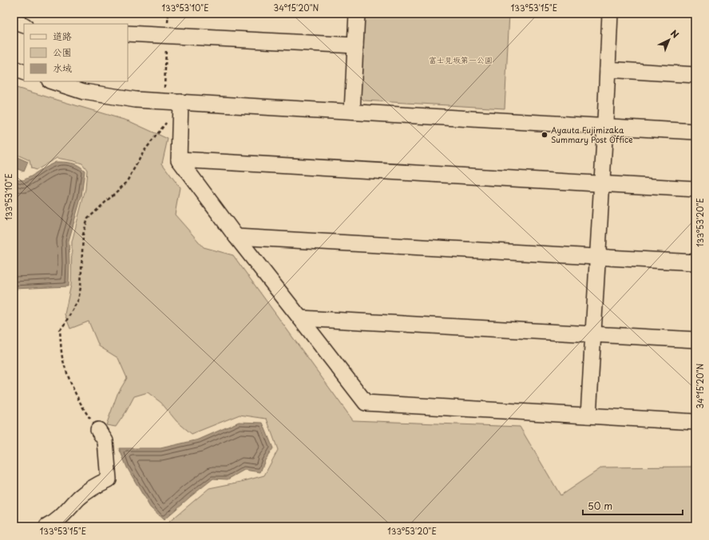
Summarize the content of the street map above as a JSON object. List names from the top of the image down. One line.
{"parks":["富士見坂第一公園"],"places":["Ayauta Fujimizaka Summary Post Office"],"legend":["道路","公園","水域"],"scale_bar":"50 m","north":"top right","coordinates":["133°53'10\"E","34°15'20\"N","133°53'15\"E","133°53'20\"E"]}
